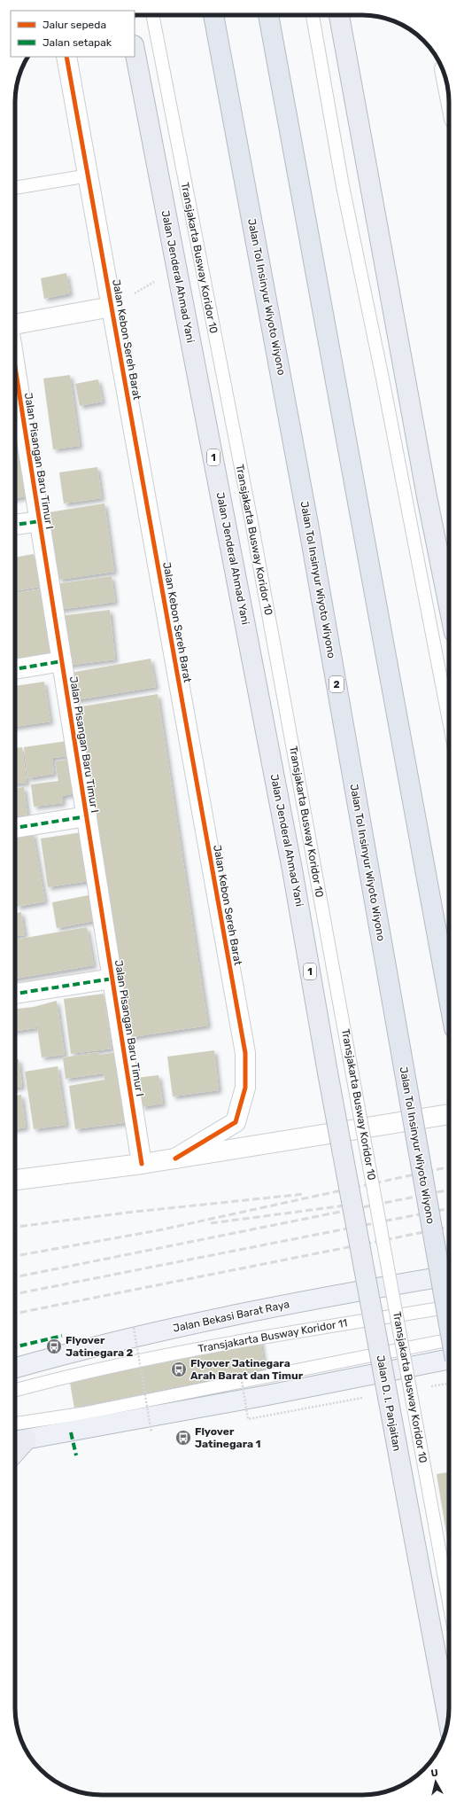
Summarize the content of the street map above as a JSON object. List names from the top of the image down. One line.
{"streets":{"highway":["Jalan Jenderal Ahmad Yani","Jalan Tol Insinyur Wiyoto Wiyono","1","2","Jalan D. I. Panjaitan"],"main road":["Jalan Bekasi Barat Raya"],"street":["Jalan Kebon Sereh Barat","Jalan Pisangan Baru Timur I"],"lane":["Transjakarta Busway Koridor 10","Transjakarta Busway Koridor 11"]},"crossings":[["Jalan Jenderal Ahmad Yani","Jalan D. I. Panjaitan"]],"places":{"bus stop":["Flyover Jatinegara 2","Flyover Jatinegara Arah Barat dan Timur","Flyover Jatinegara 1"]},"legend":["Jalur sepeda","Jalan setapak"],"north":"top"}
